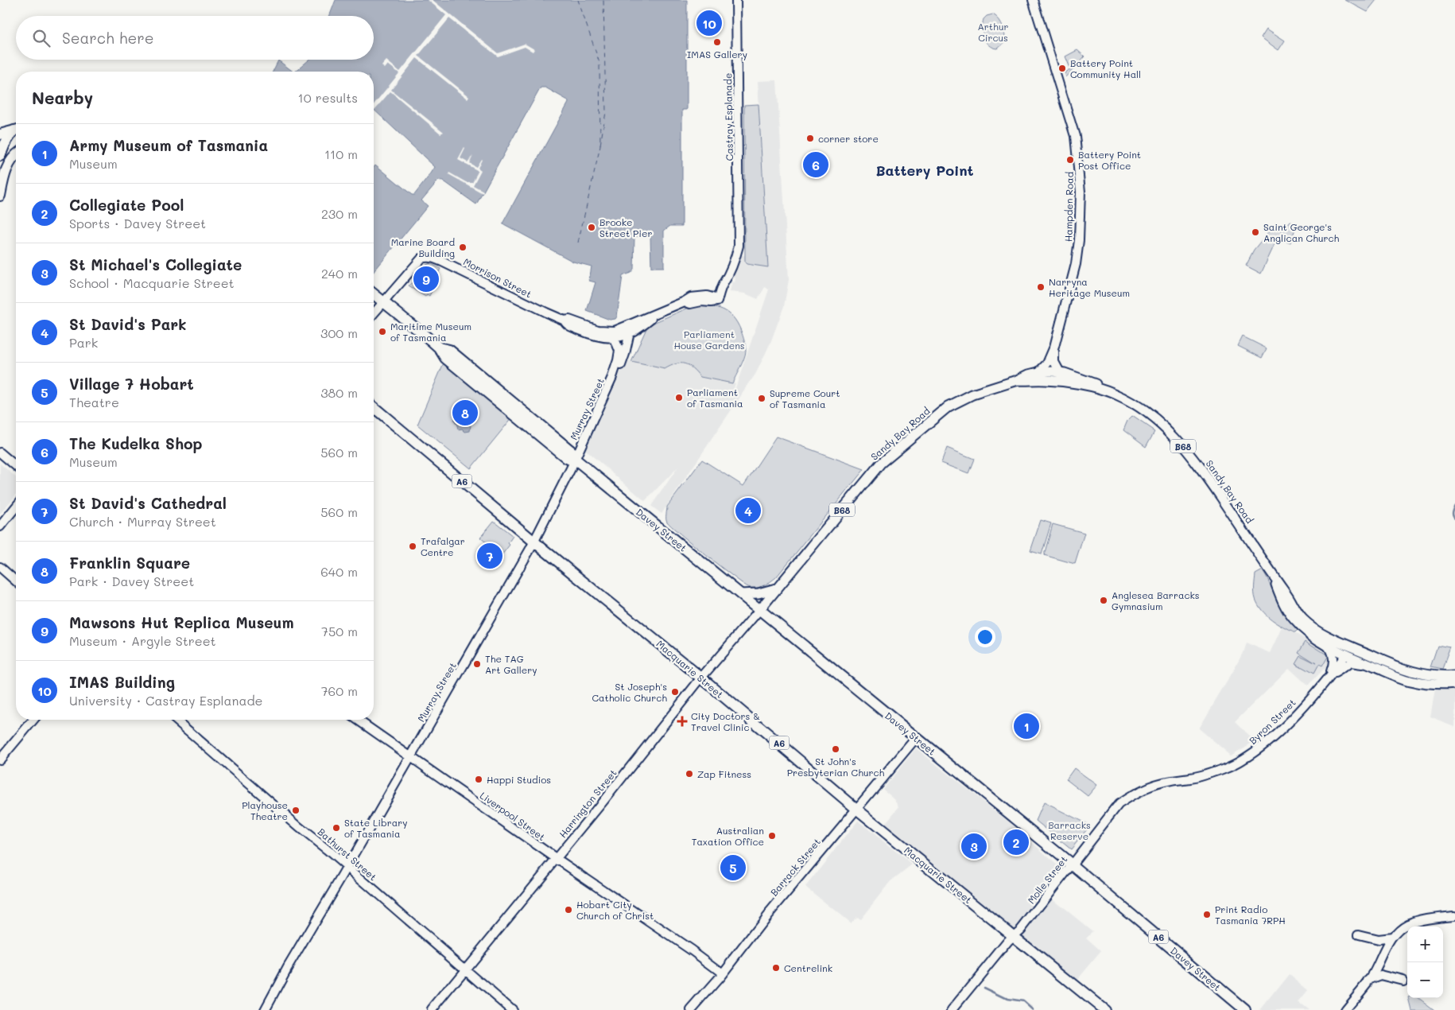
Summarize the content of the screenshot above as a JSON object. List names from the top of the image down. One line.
{"streets":{"highway":["A6","Davey Street","Macquarie Street"],"main road":["Sandy Bay Road","B68"],"street":["Castray Esplanade","Hampden Road","Morrison Street","Murray Street","Byron Street","Harrington Street","Liverpool Street","Bathurst Street","Barrack Street","Molle Street"]},"crossings":[["Castray Esplanade","Morrison Street"],["Hampden Road","Sandy Bay Road"],["Morrison Street","Murray Street"],["Morrison Street","Davey Street"],["Murray Street","Davey Street"],["Murray Street","Macquarie Street"],["Murray Street","Liverpool Street"],["Murray Street","Bathurst Street"],["Sandy Bay Road","Davey Street"],["Sandy Bay Road","Byron Street"],["Sandy Bay Road","Harrington Street"],["Davey Street","Harrington Street"],["Davey Street","Barrack Street"],["Davey Street","Molle Street"],["Macquarie Street","Harrington Street"],["Macquarie Street","Barrack Street"],["Macquarie Street","Molle Street"],["Byron Street","Molle Street"],["Harrington Street","Liverpool Street"],["Harrington Street","Bathurst Street"],["Liverpool Street","Barrack Street"]],"districts":["Battery Point"],"parks":["Arthur Circus","Parliament House Gardens","Barracks Reserve"],"places":{"other":["IMAS Gallery","Battery Point Community Hall","corner store","Battery Point Post Office","Brooke Street Pier","Saint George's Anglican Church","Marine Board Building","Narryna Heritage Museum","Maritime Museum of Tasmania","Parliament of Tasmania","Supreme Court of Tasmania","Trafalgar Centre","Anglesea Barracks Gymnasium","The TAG Art Gallery","St Joseph's Catholic Church","St John's Presbyterian Church","Zap Fitness","Happi Studios","Playhouse Theatre","State Library of Tasmania","Australian Taxation Office","Hobart City Church of Christ","Print Radio Tasmania 7RPH","Centrelink"],"health":["City Doctors & Travel Clinic"]},"page":{"pins":["10","6","9","8","4","7","1","2","3","5"],"search":"Search here","heading":["Nearby","10 results"],"list":[{"mark":"1","name":"Army Museum of Tasmania","note":"Museum","value":"110 m"},{"mark":"2","name":"Collegiate Pool","note":"Sports · Davey Street","value":"230 m"},{"mark":"3","name":"St Michael's Collegiate","note":"School · Macquarie Street","value":"240 m"},{"mark":"4","name":"St David's Park","note":"Park","value":"300 m"},{"mark":"5","name":"Village 7 Hobart","note":"Theatre","value":"380 m"},{"mark":"6","name":"The Kudelka Shop","note":"Museum","value":"560 m"},{"mark":"7","name":"St David's Cathedral","note":"Church · Murray Street","value":"560 m"},{"mark":"8","name":"Franklin Square","note":"Park · Davey Street","value":"640 m"},{"mark":"9","name":"Mawsons Hut Replica Museum","note":"Museum · Argyle Street","value":"750 m"},{"mark":"10","name":"IMAS Building","note":"University · Castray Esplanade","value":"760 m"}],"map_buttons":["+","−"]}}
